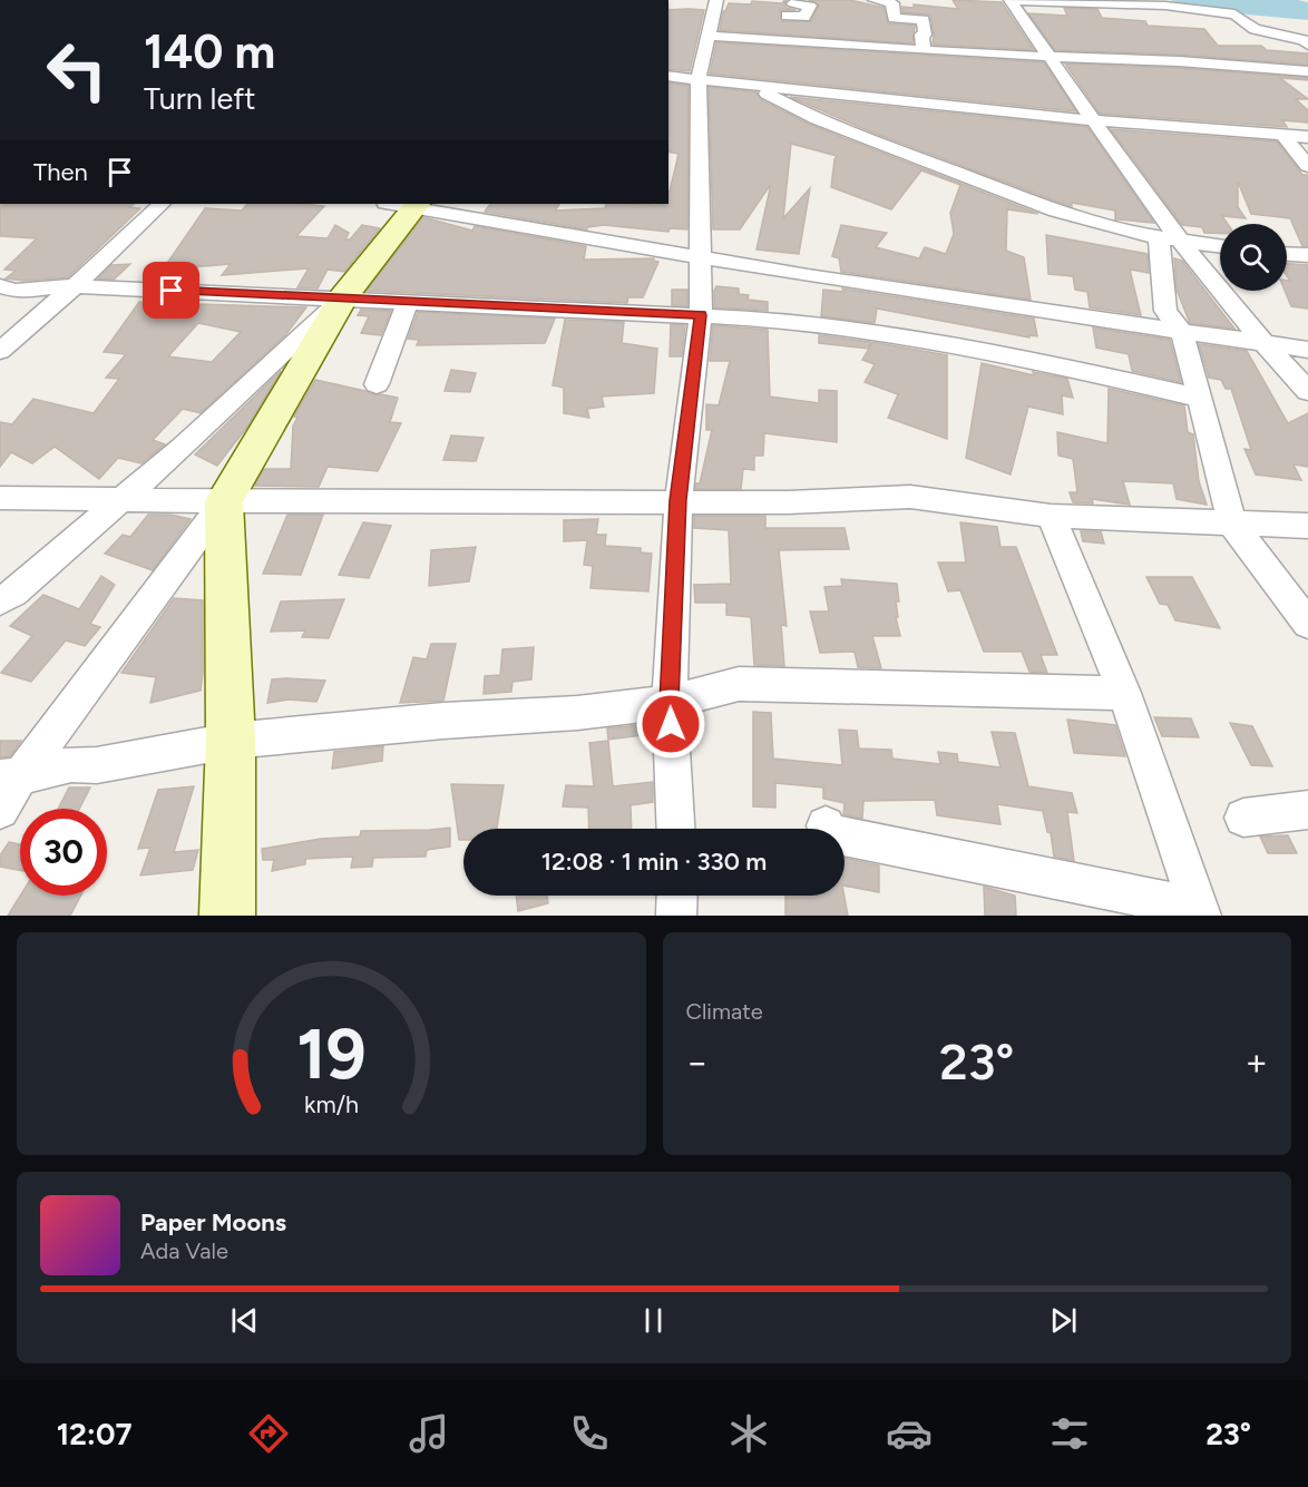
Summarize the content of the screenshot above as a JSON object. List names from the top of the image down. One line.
{"page":{"turn":["140 m","Turn left"],"then":"Then","limit":"30","trip":"12:08 · 1 min · 330 m","tile":"Climate","heat":["−","23°","+"],"song":["Paper Moons","Ada Vale"],"tabs":["12:07","23°"],"gauge":["19","km/h"]}}
